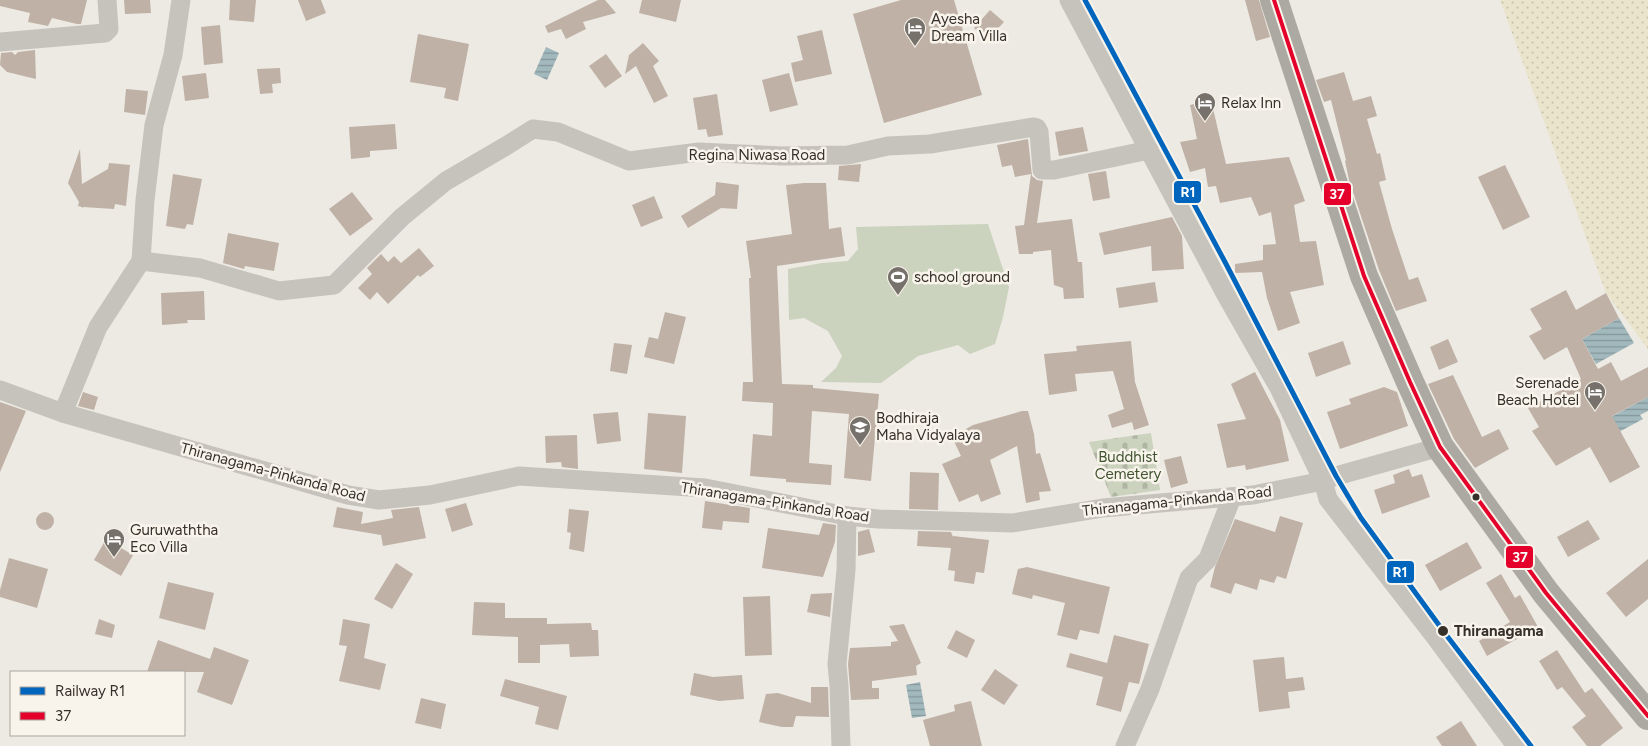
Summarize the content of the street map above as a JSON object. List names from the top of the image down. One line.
{"streets":{"street":["Regina Niwasa Road","Thiranagama-Pinkanda Road"]},"parks":["Buddhist Cemetery"],"places":{"hotel":["Ayesha Dream Villa","Relax Inn","Serenade Beach Hotel","Guruwaththa Eco Villa"],"sports":["school ground"],"school or university":["Bodhiraja Maha Vidyalaya"],"other":["Thiranagama"]},"lines":["rail line R1","transit line 37"],"legend":["Railway R1","37"]}
